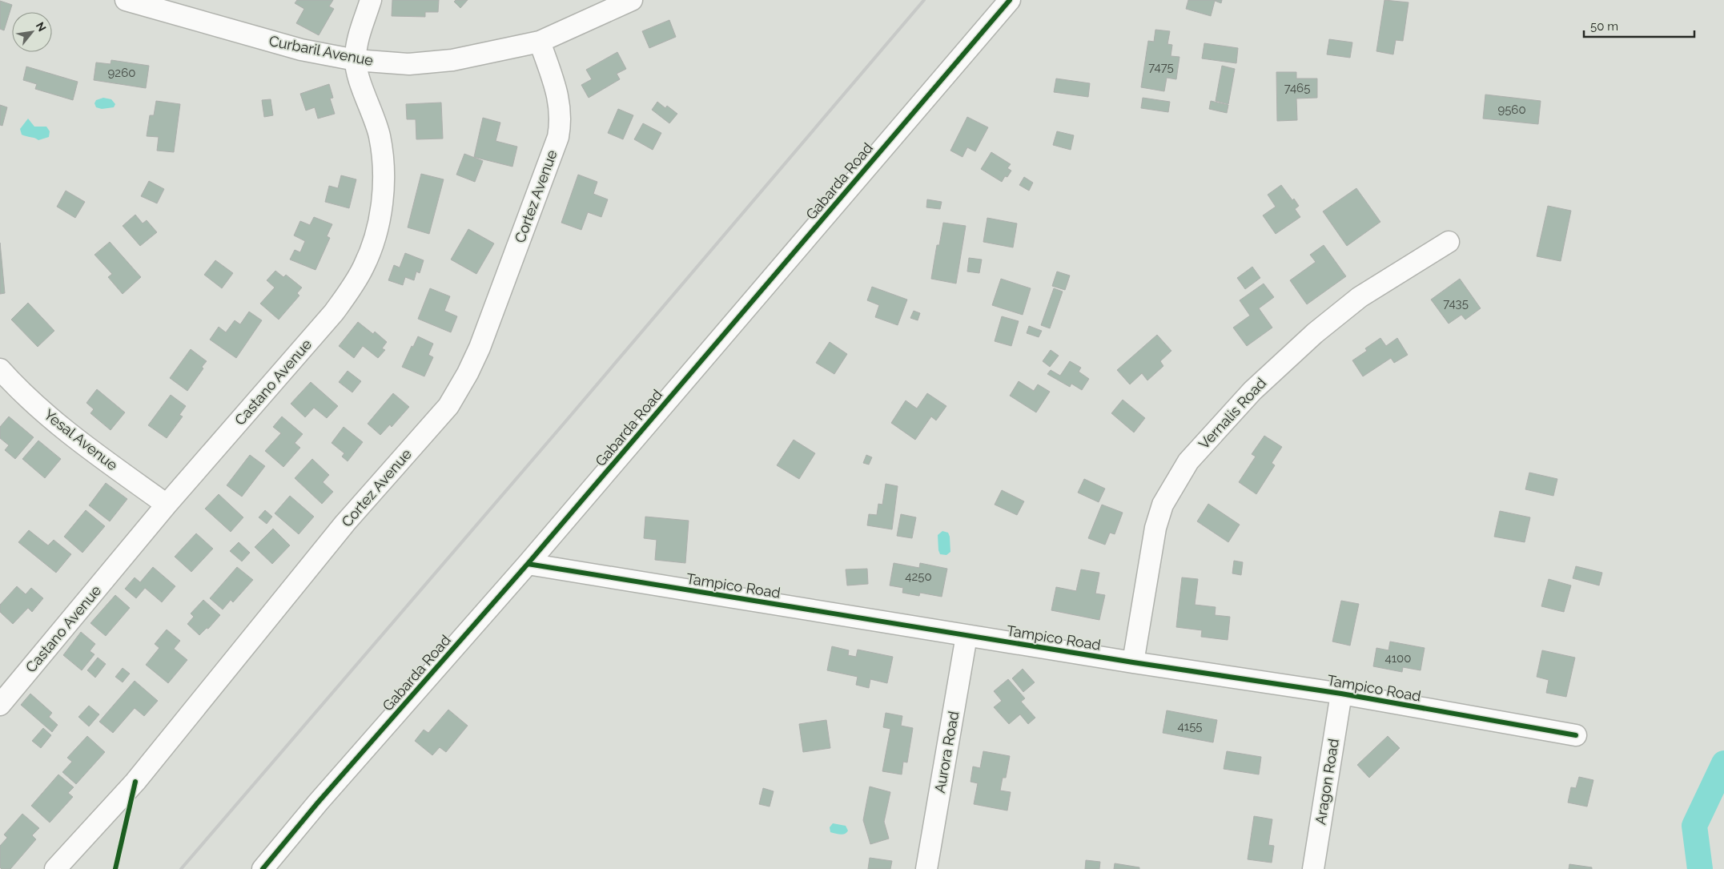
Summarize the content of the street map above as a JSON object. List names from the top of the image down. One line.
{"streets":{"street":["Curbaril Avenue","Gabarda Road","Cortez Avenue","Castano Avenue","Vernalis Road","Yesal Avenue","Tampico Road","Aurora Road","Aragon Road"]},"crossings":[["Curbaril Avenue","Cortez Avenue"],["Curbaril Avenue","Castano Avenue"],["Gabarda Road","Tampico Road"],["Castano Avenue","Yesal Avenue"],["Vernalis Road","Tampico Road"],["Tampico Road","Aurora Road"],["Tampico Road","Aragon Road"]],"house_numbers":["7475","9260","7465","9560","7435","4250","4100","4155"],"scale_bar":"50 m","north":"top right"}
